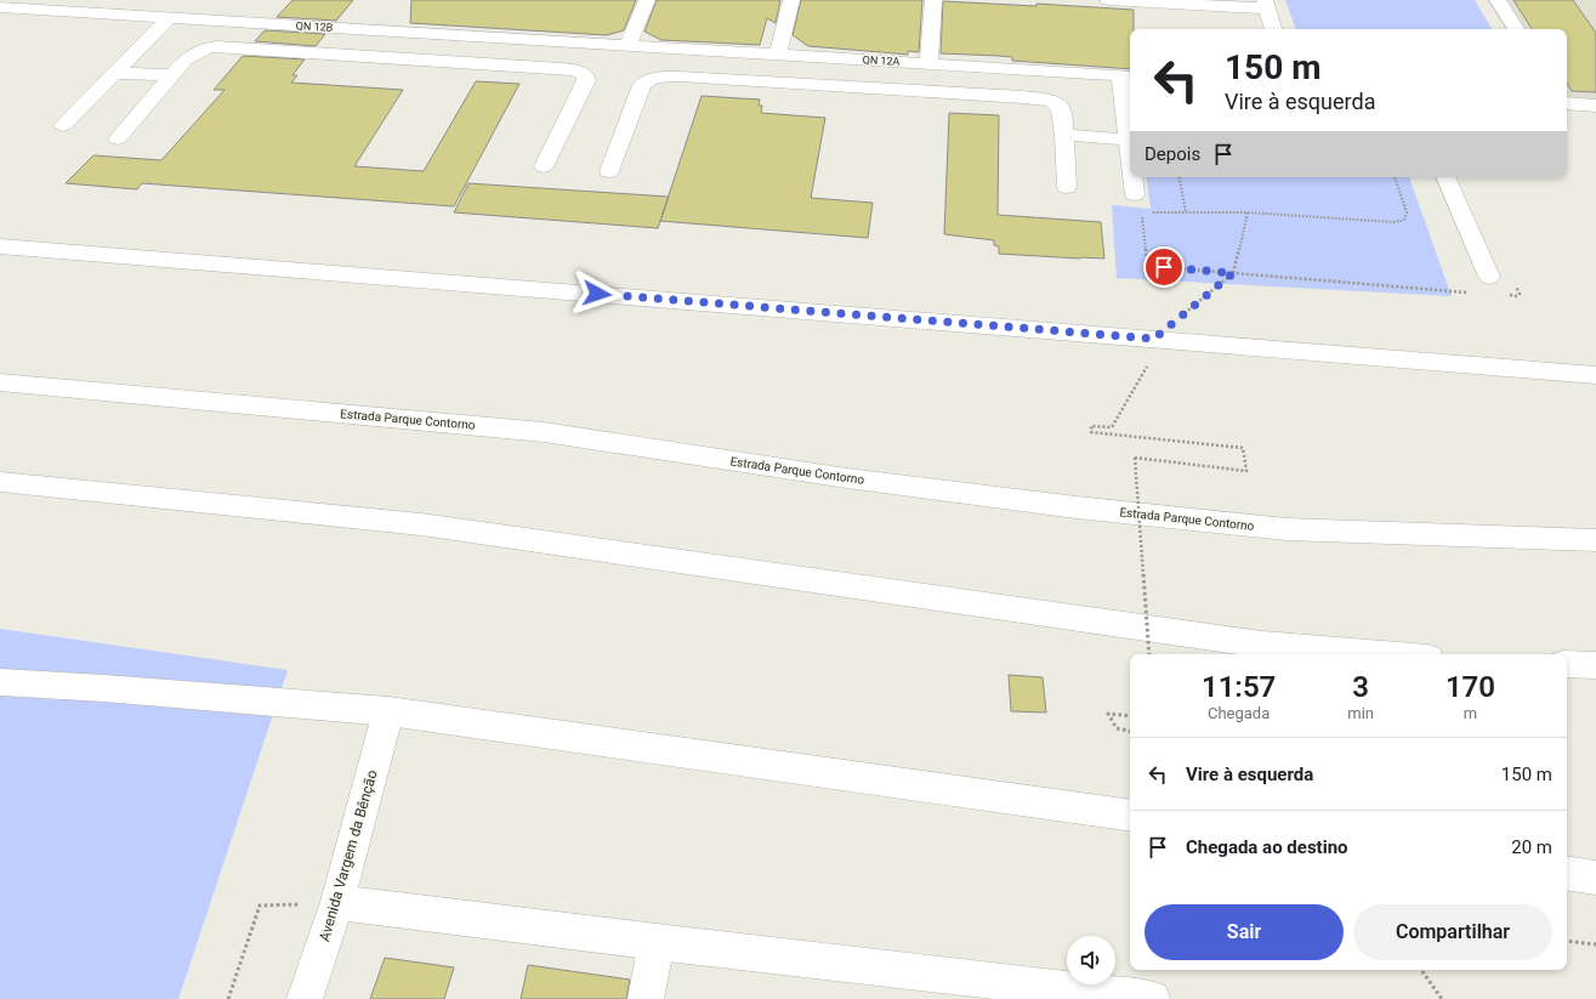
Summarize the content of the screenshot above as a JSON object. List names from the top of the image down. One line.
{"streets":{"main road":["QN 12B","QN 12A","Estrada Parque Contorno","Avenida Vargem da Bênção"]},"crossings":[["QN 12B","QN 12A"]],"page":{"turn":["150 m","Vire à esquerda"],"then":"Depois","eta":["11:57","Chegada","3","min","170","m"],"list":[{"name":"Vire à esquerda","value":"150 m"},{"name":"Chegada ao destino","value":"20 m"}],"buttons":["Sair","Compartilhar"]}}
